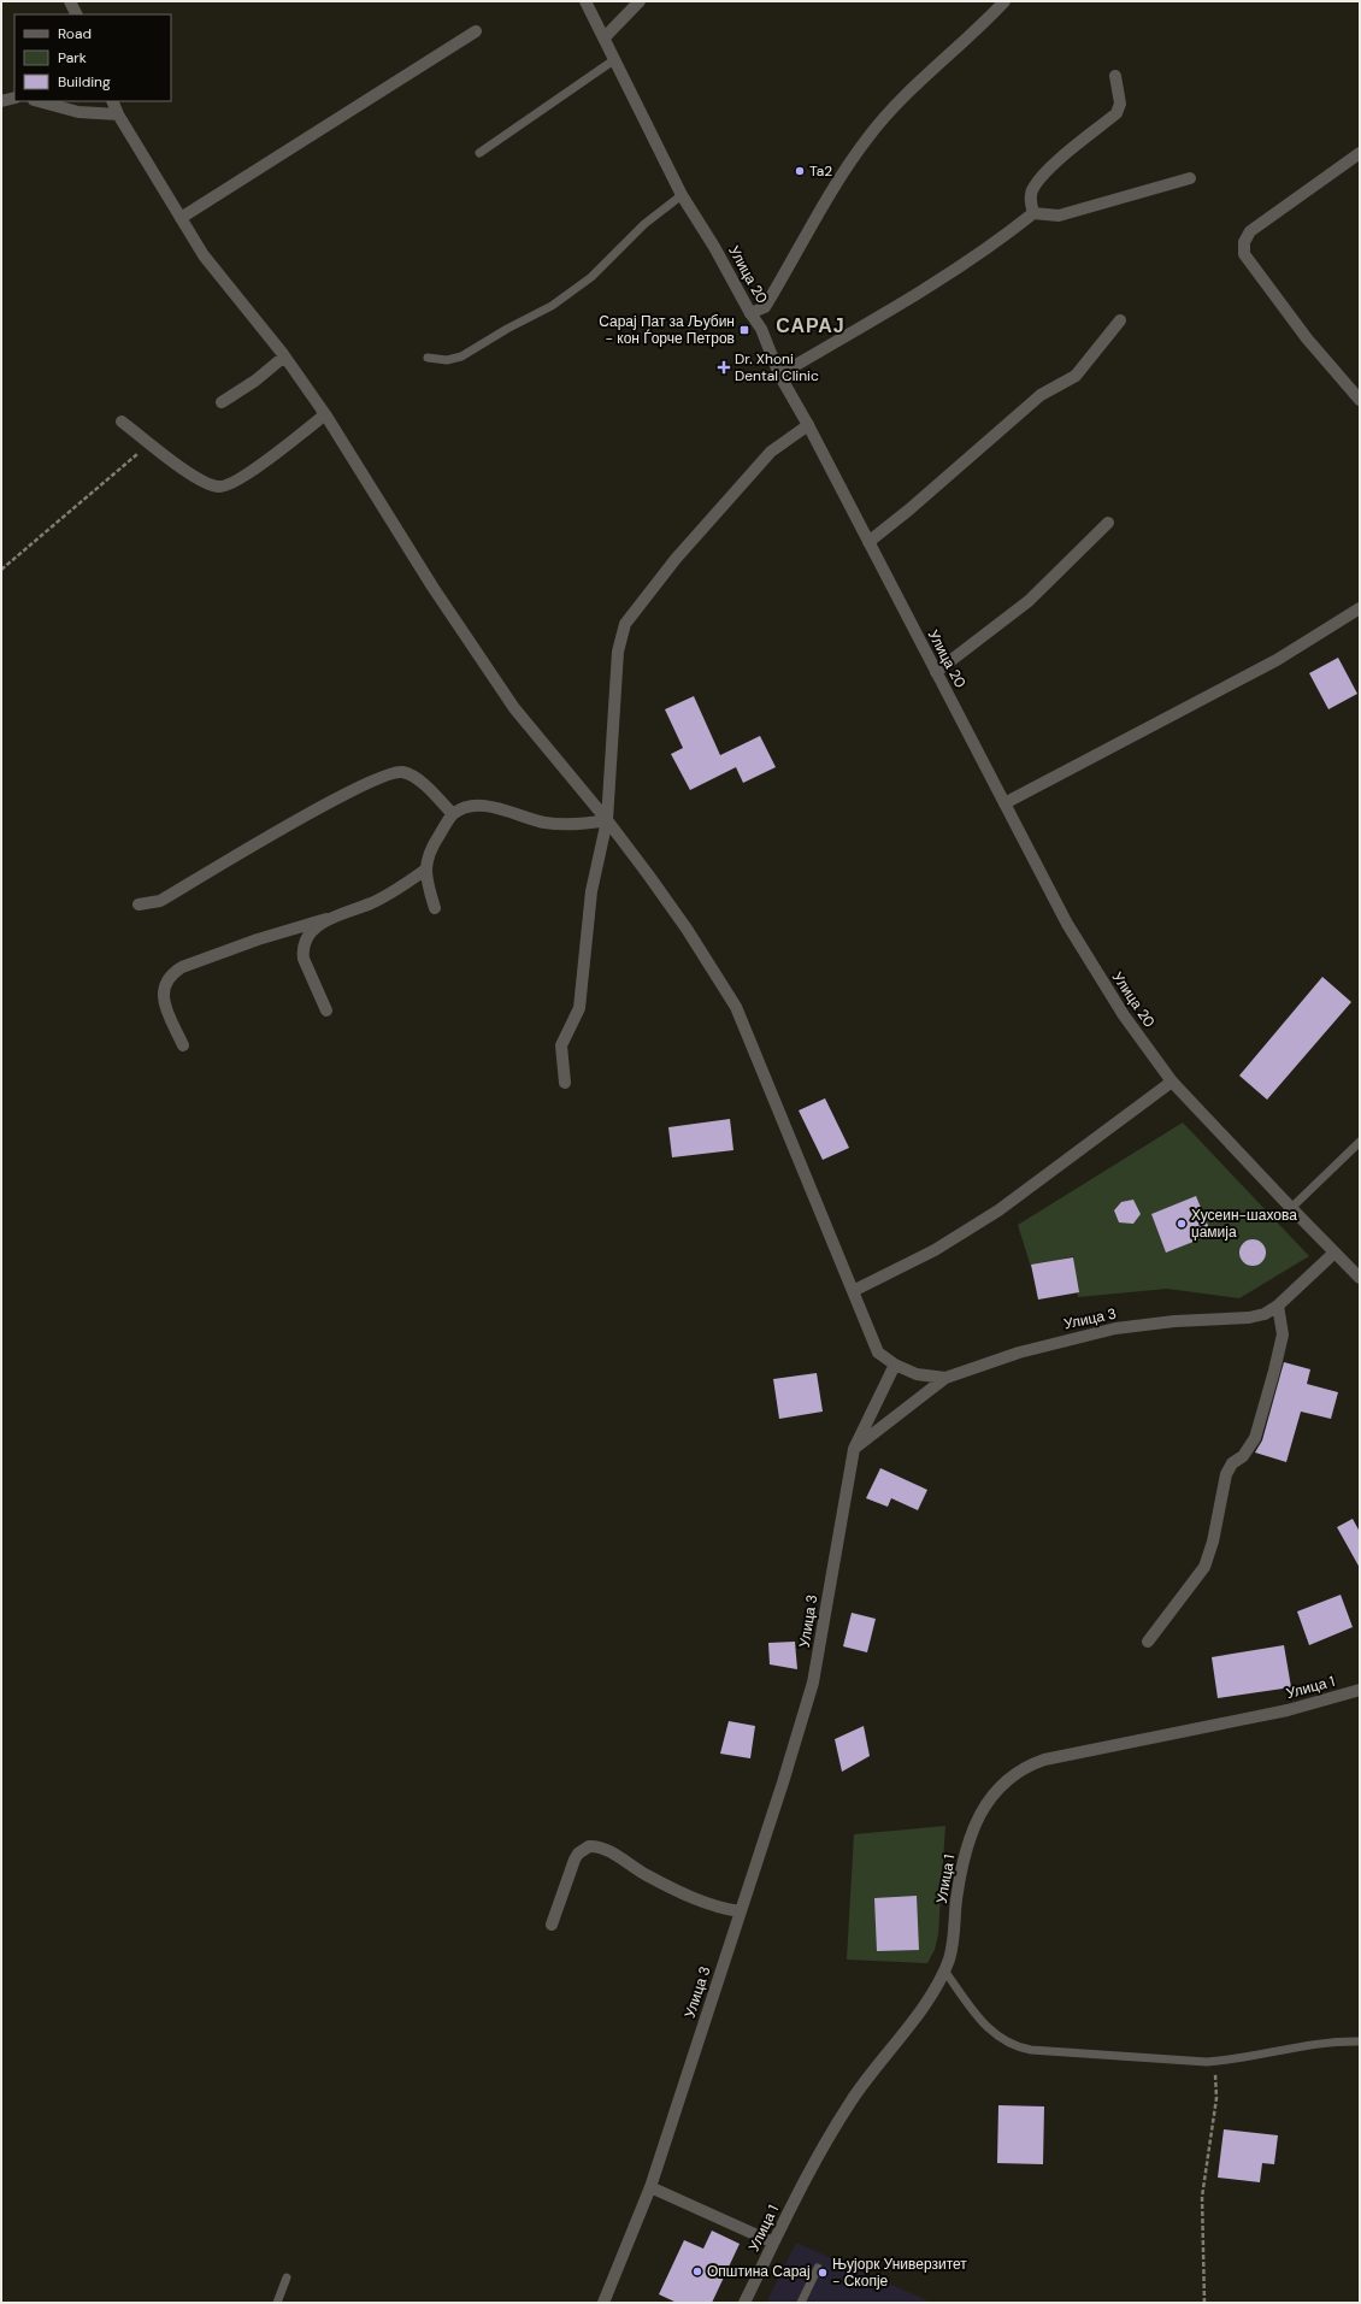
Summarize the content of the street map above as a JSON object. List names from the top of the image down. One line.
{"streets":{"street":["Улица 20","Улица 3","Улица 1"]},"crossings":[["Улица 20","Улица 3"]],"districts":["САРАЈ"],"places":{"other":["Ta2","Хусеин-шахова џамија","Општина Сарај","Њујорк Универзитет - Скопје"],"transit":["Сарај Пат за Љубин - кон Ѓорче Петров"],"health":["Dr. Xhoni Dental Clinic"]},"legend":["Road","Park","Building"]}
